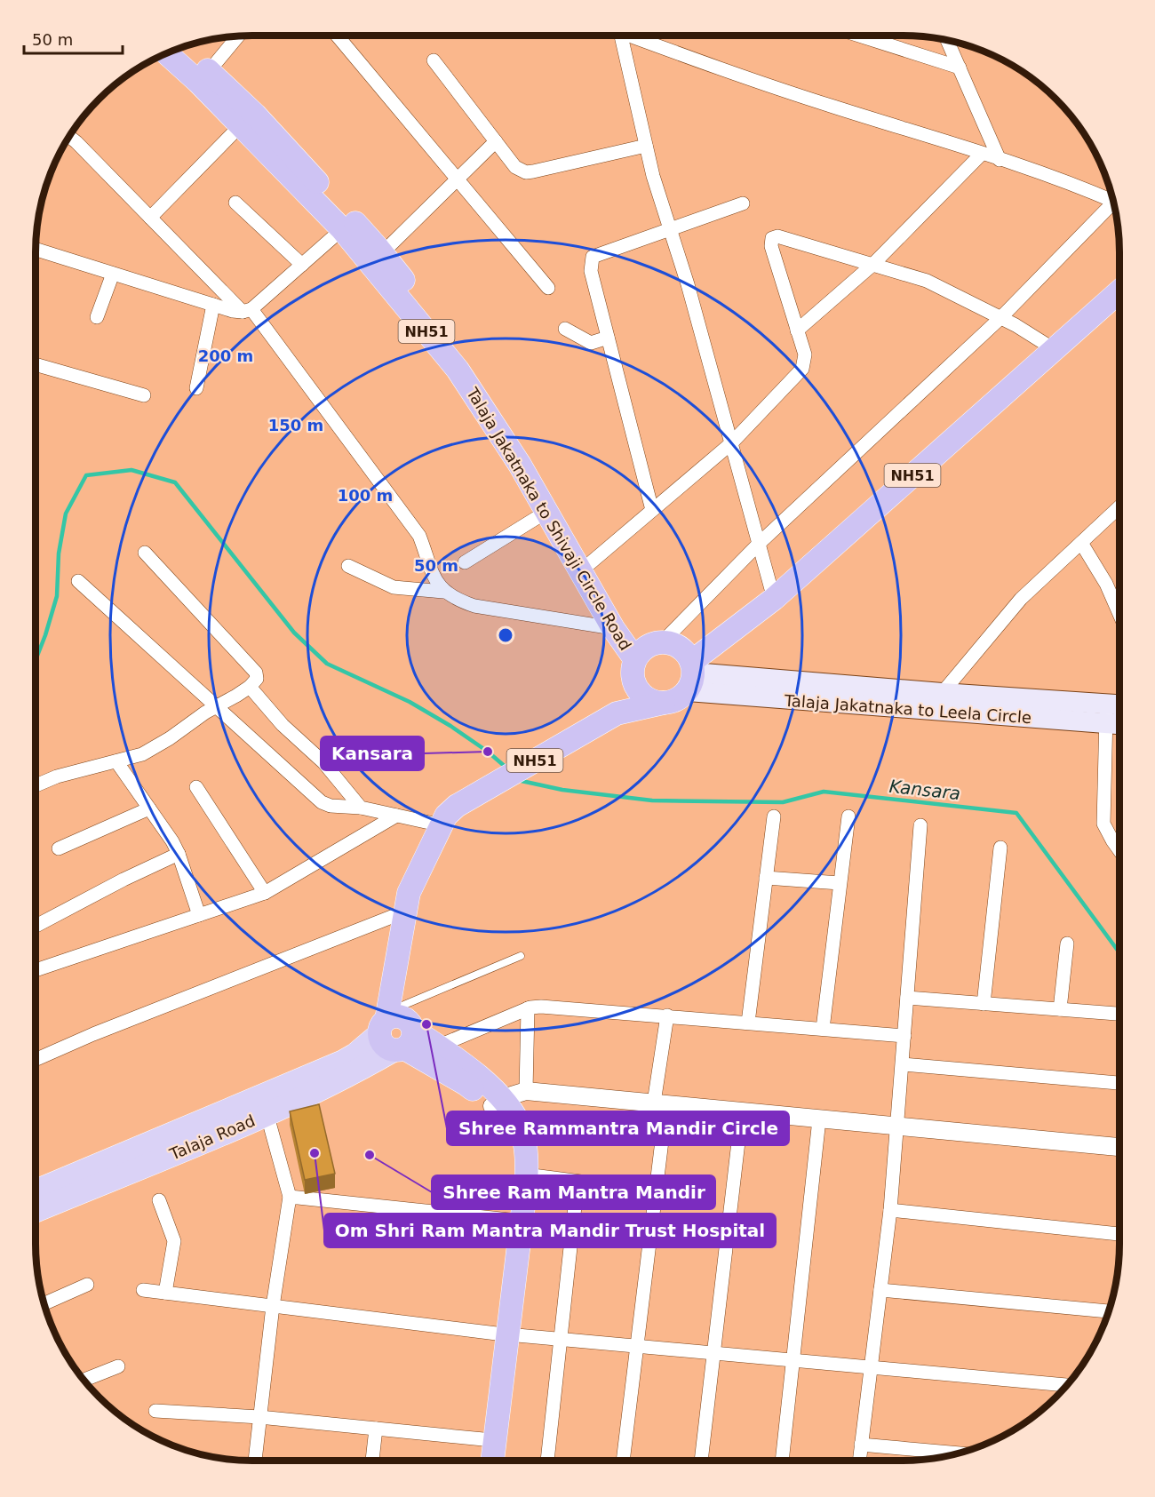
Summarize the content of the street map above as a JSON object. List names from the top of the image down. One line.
{"streets":{"highway":["NH51","Talaja Jakatnaka to Shivaji Circle Road"],"main road":["Talaja Jakatnaka to Leela Circle","Talaja Road"]},"crossings":[["NH51","Talaja Jakatnaka to Shivaji Circle Road"],["NH51","Talaja Jakatnaka to Leela Circle"],["NH51","Talaja Road"],["Talaja Jakatnaka to Shivaji Circle Road","Talaja Jakatnaka to Leela Circle"]],"water":["Kansara"],"places":["Kansara","Shree Rammantra Mandir Circle","Om Shri Ram Mantra Mandir Trust Hospital","Shree Ram Mantra Mandir"],"scale_bar":"50 m","rings":["200 m","150 m","100 m","50 m"]}
